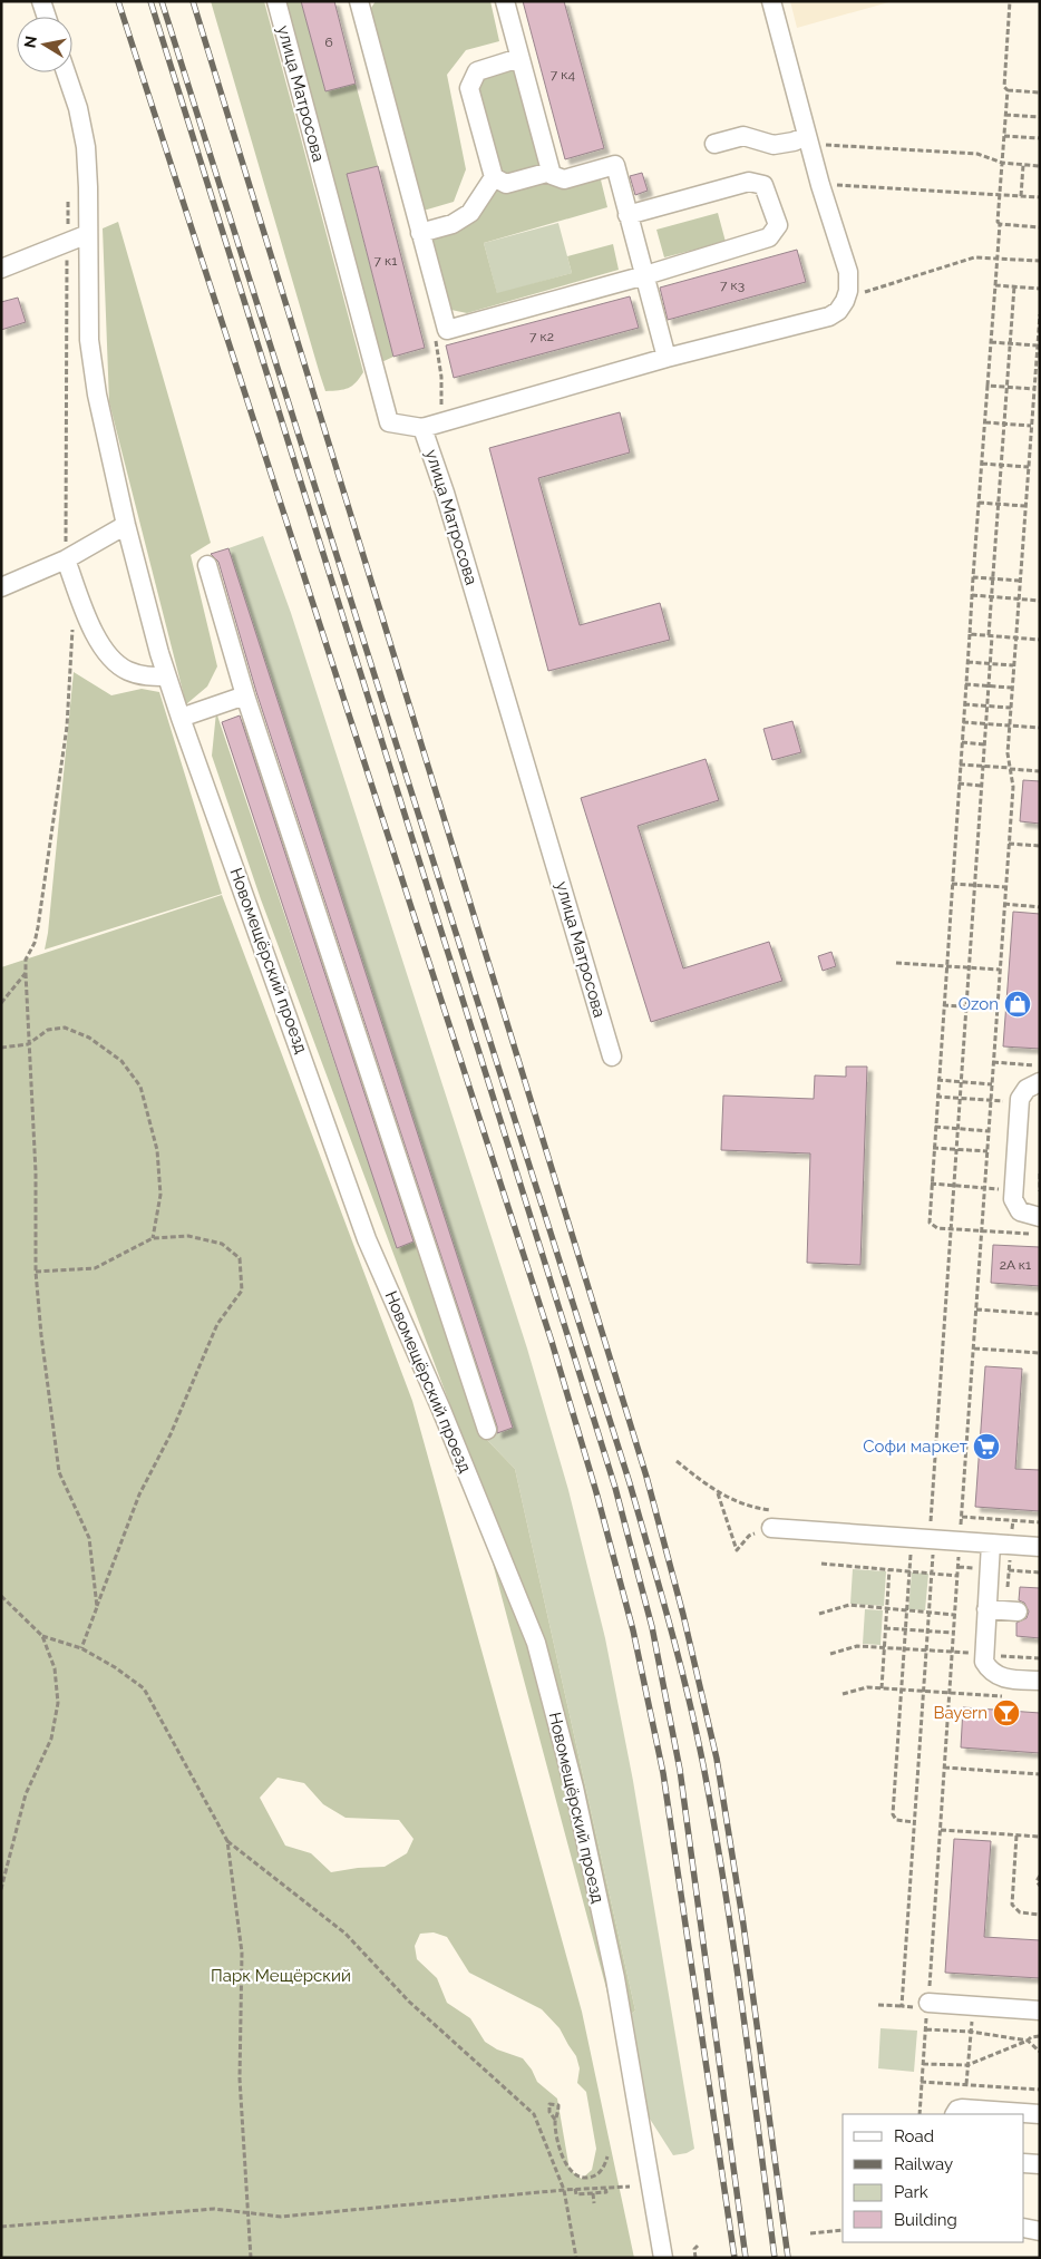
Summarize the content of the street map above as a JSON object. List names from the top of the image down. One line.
{"streets":{"street":["улица Матросова","Новомещёрский проезд"]},"parks":["Парк Мещёрский"],"places":{"shop":["Ozon"],"supermarket":["Софи маркет"],"bar":["Bayern"]},"house_numbers":["6","7 к4","7 к1","7 к3","7 к2","2А к1"],"legend":["Road","Railway","Park","Building"],"north":"left"}
